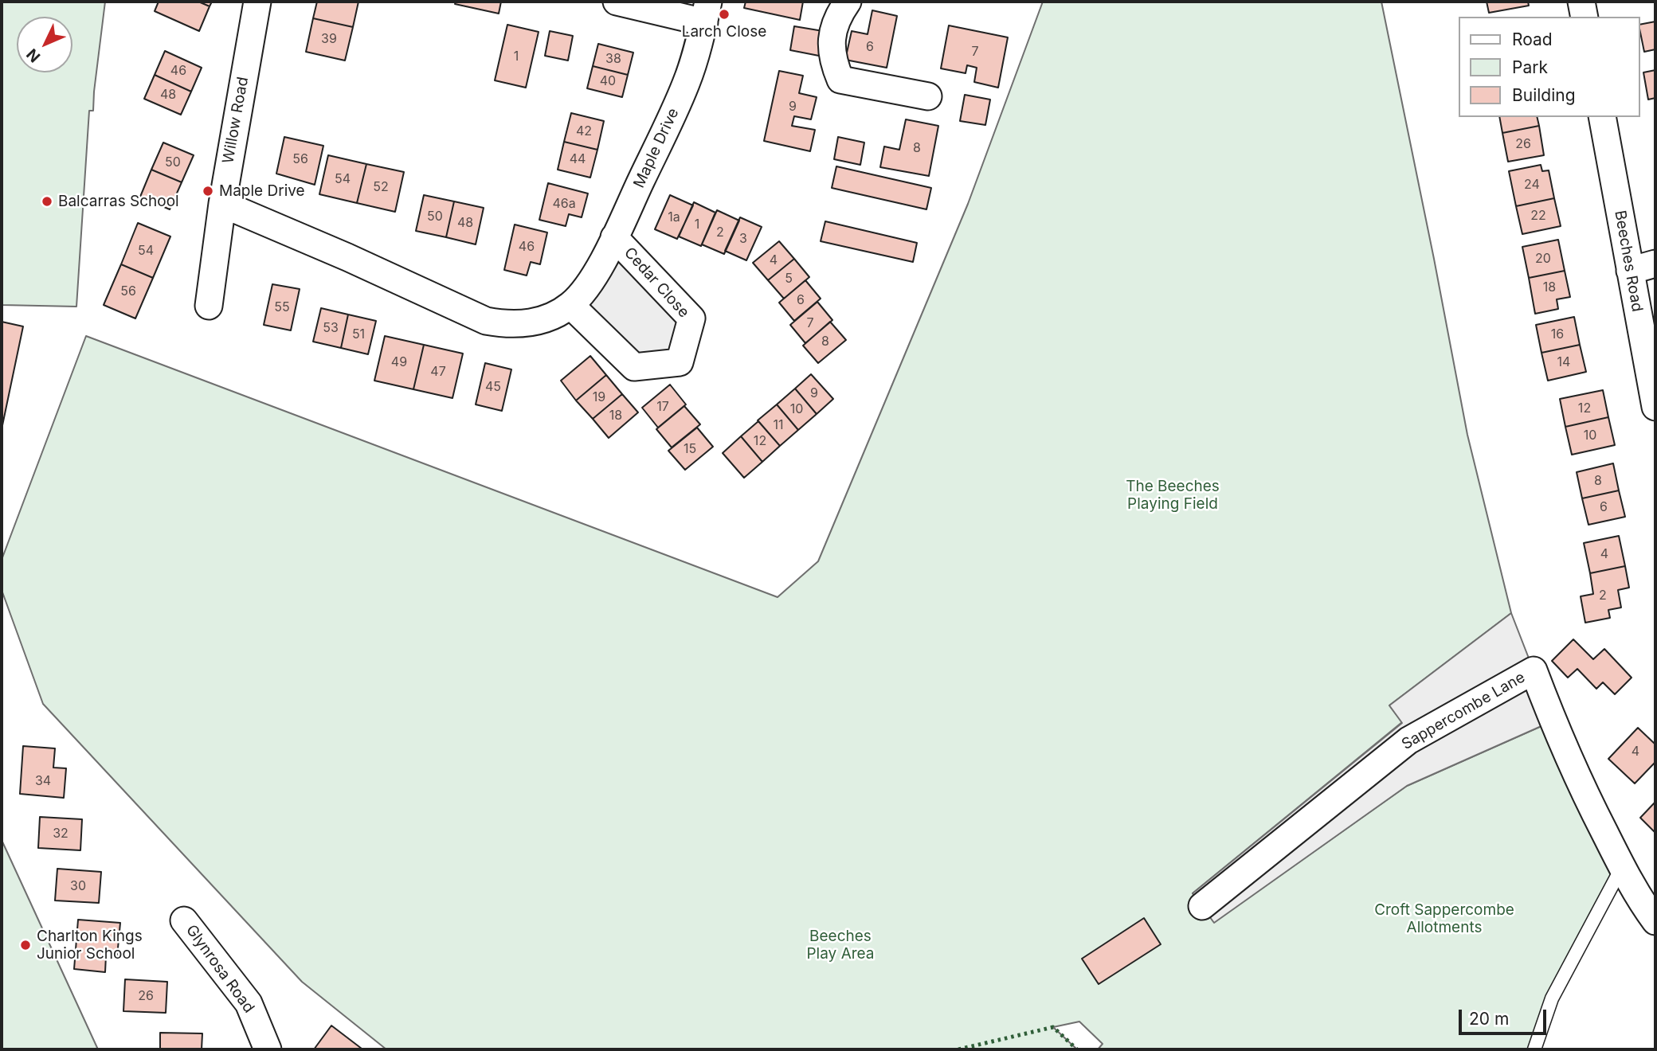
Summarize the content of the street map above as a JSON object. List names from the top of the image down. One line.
{"streets":{"street":["Willow Road","Maple Drive","Beeches Road","Cedar Close","Sappercombe Lane","Glynrosa Road"]},"crossings":[["Willow Road","Maple Drive"],["Maple Drive","Cedar Close"]],"parks":["The Beeches Playing Field","Croft Sappercombe Allotments","Beeches Play Area"],"places":["Larch Close","Maple Drive","Balcarras School","Charlton Kings Junior School"],"house_numbers":["39","6","7","1","38","46","40","48","9","42","26","8","56","44","50","54","24","52","46a","22","50","1a","48","1","2","3","46","54","20","4","5","18","56","6","55","7","53","51","16","8","49","14","47","45","9","19","17","12","10","18","11","10","12","15","8","6","4","2","4","34","32","30","26"],"legend":["Road","Park","Building"],"scale_bar":"20 m","north":"bottom left"}
